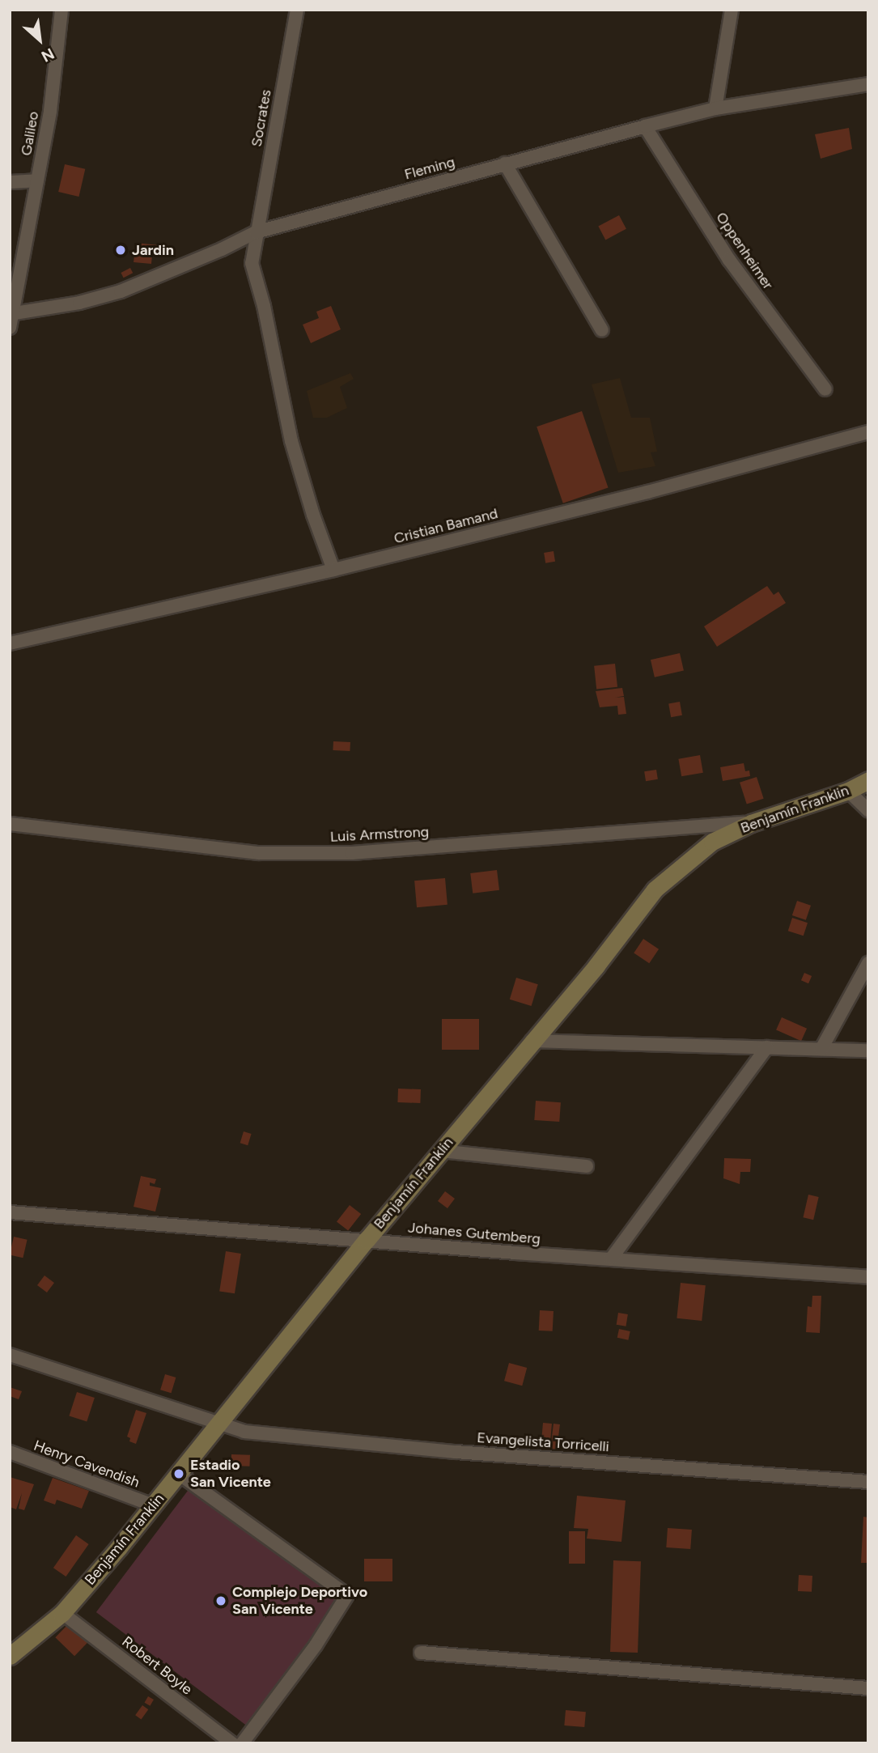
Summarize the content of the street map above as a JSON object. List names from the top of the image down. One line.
{"streets":{"street":["Socrates","Galileo","Fleming","Oppenheimer","Cristian Bamand","Benjamín Franklin","Luis Armstrong","Johanes Gutemberg","Evangelista Torricelli","Henry Cavendish","Robert Boyle"]},"crossings":[["Socrates","Fleming"],["Socrates","Cristian Bamand"],["Galileo","Fleming"],["Fleming","Oppenheimer"],["Benjamín Franklin","Luis Armstrong"],["Benjamín Franklin","Johanes Gutemberg"],["Benjamín Franklin","Evangelista Torricelli"],["Benjamín Franklin","Henry Cavendish"],["Benjamín Franklin","Robert Boyle"]],"places":["Jardin","Estadio San Vicente","Complejo Deportivo San Vicente"],"north":"bottom right"}
